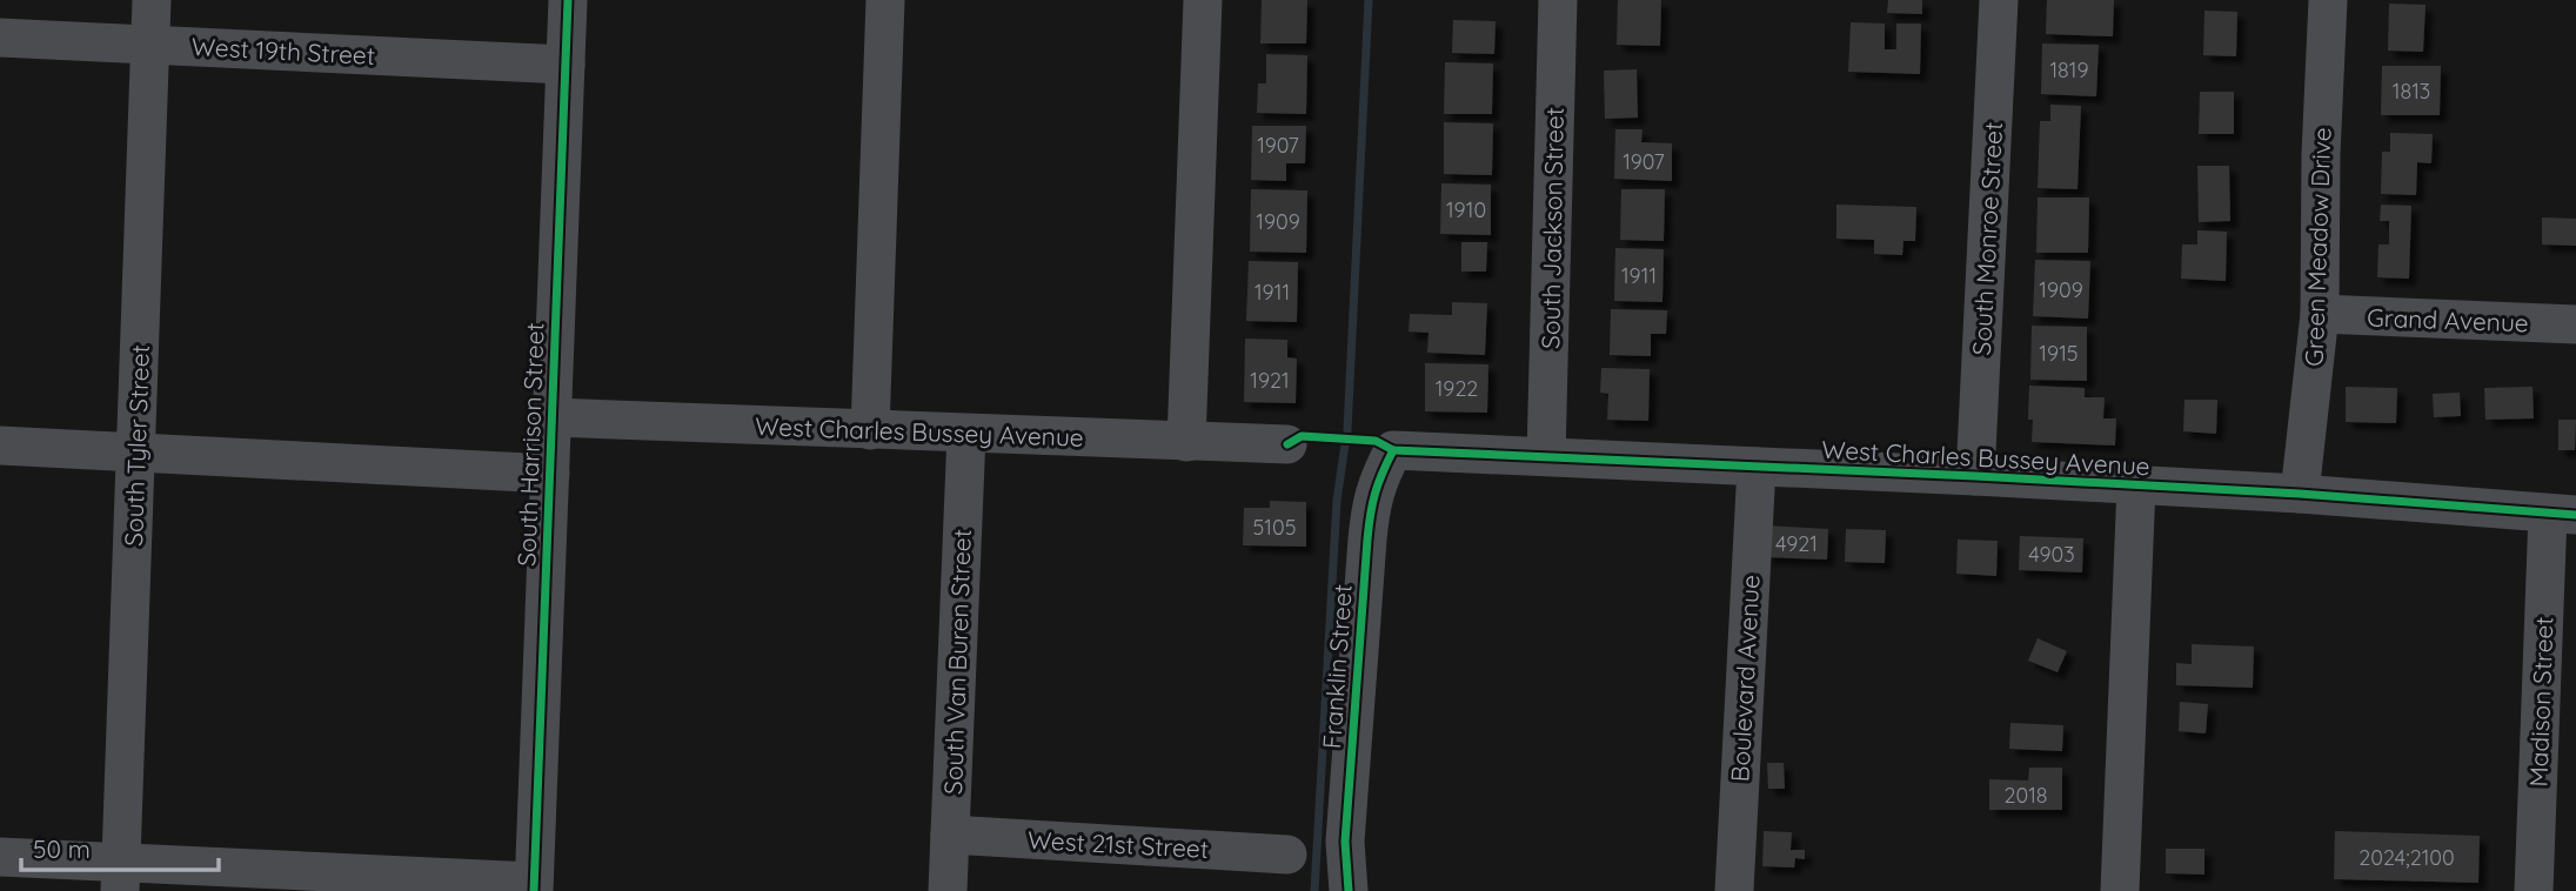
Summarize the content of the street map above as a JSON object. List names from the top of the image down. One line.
{"streets":{"street":["West 19th Street","South Jackson Street","South Monroe Street","Green Meadow Drive","Grand Avenue","West Charles Bussey Avenue","South Harrison Street","South Tyler Street","South Van Buren Street","Franklin Street","Boulevard Avenue","Madison Street","West 21st Street"]},"crossings":[["West 19th Street","South Harrison Street"],["West 19th Street","South Tyler Street"],["South Jackson Street","West Charles Bussey Avenue"],["South Monroe Street","West Charles Bussey Avenue"],["Green Meadow Drive","Grand Avenue"],["Green Meadow Drive","West Charles Bussey Avenue"],["West Charles Bussey Avenue","South Harrison Street"],["West Charles Bussey Avenue","South Van Buren Street"],["West Charles Bussey Avenue","Franklin Street"],["West Charles Bussey Avenue","Boulevard Avenue"],["West Charles Bussey Avenue","Madison Street"],["South Van Buren Street","West 21st Street"]],"house_numbers":["1819","1813","1907","1907","1910","1909","1911","1909","1911","1915","1921","1922","5105","4921","4903","2018","2024;2100"],"scale_bar":"50 m"}
